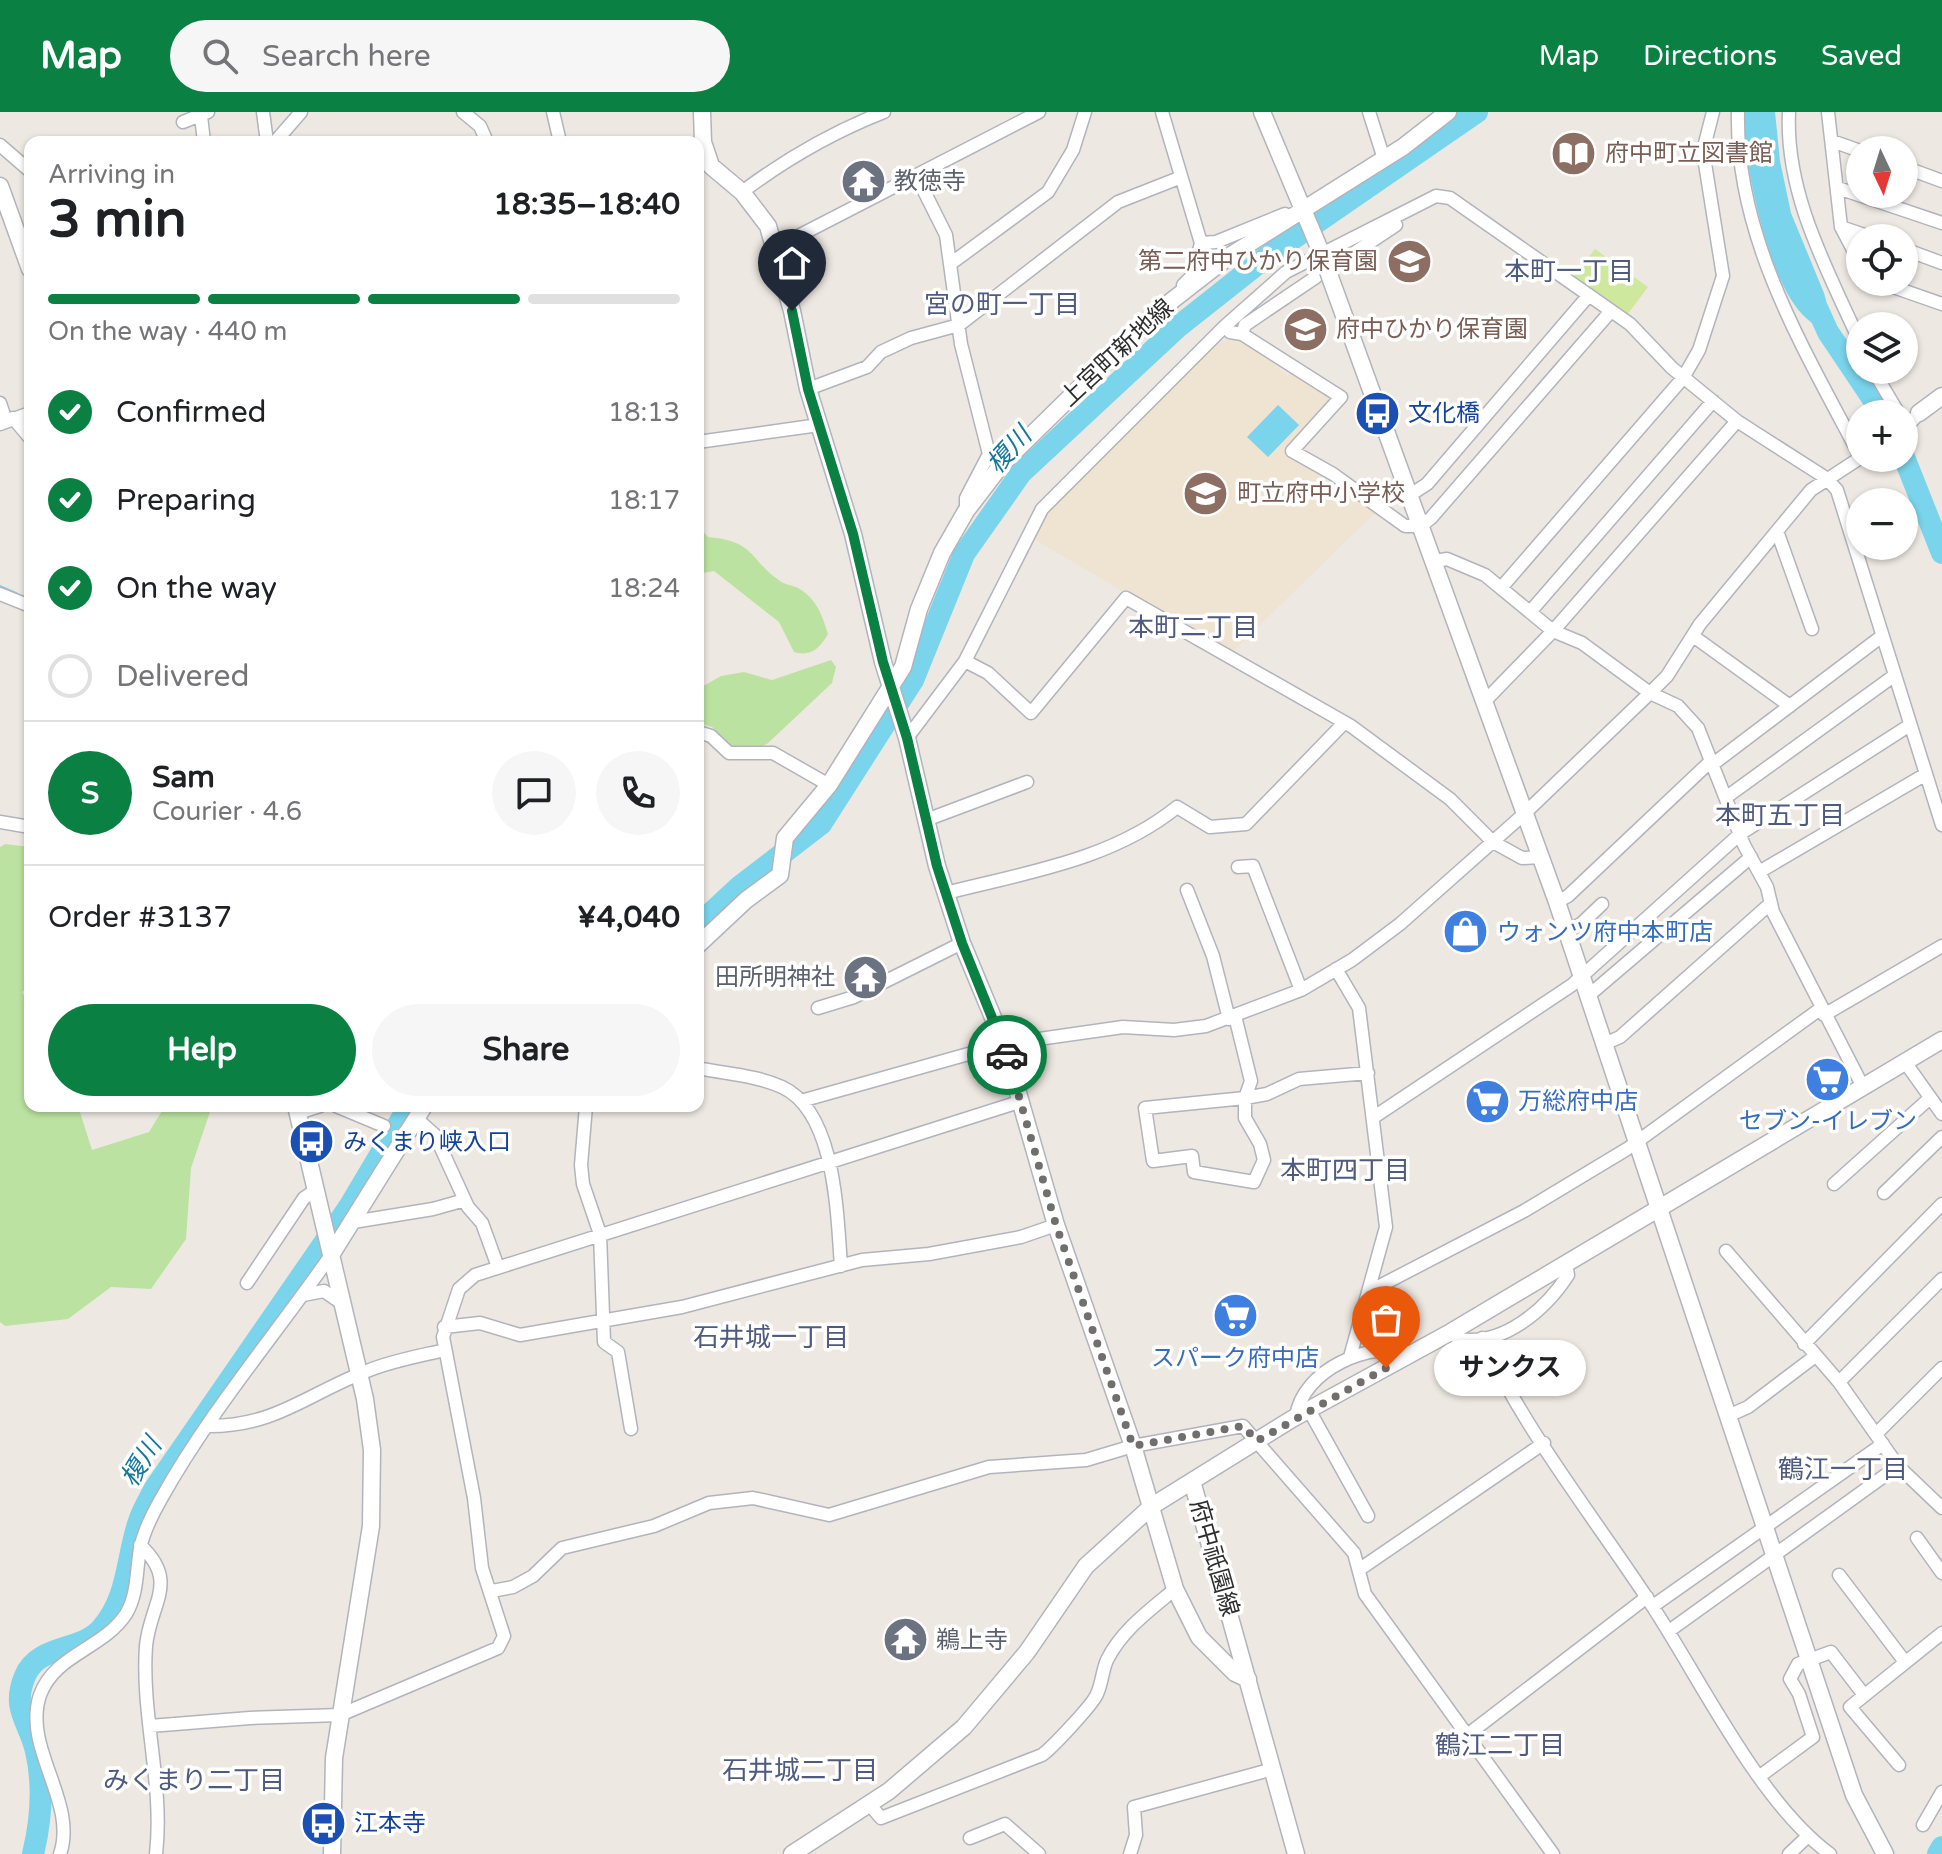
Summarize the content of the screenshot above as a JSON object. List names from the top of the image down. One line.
{"streets":{"street":["上宮町新地線","府中祇園線"]},"crossings":[["上宮町新地線","府中祇園線"]],"districts":["本町一丁目","宮の町一丁目","本町二丁目","本町五丁目","本町四丁目","石井城一丁目","鶴江一丁目","鶴江二丁目","石井城二丁目","みくまり二丁目"],"water":["榎川"],"places":{"library":["府中町立図書館"],"temple":["教徳寺","田所明神社","鵜上寺"],"school or university":["第二府中ひかり保育園","府中ひかり保育園","町立府中小学校"],"bus stop":["文化橋","みくまり峡入口","江本寺"],"shop":["ウォンツ府中本町店"],"supermarket":["セブン-イレブン","万総府中店","スパーク府中店"],"other":["サンクス"]},"north":"bottom","page":{"header":"Map","search":"Search here","nav":["Map","Directions","Saved"],"map_buttons":["+","−"],"heading":["3 min","Arriving in","18:35–18:40"],"panel":["Sam","Courier · 4.6","Order #3137","¥4,040"],"bar":"On the way · 440 m","list":[["Confirmed","18:13"],["Preparing","18:17"],["On the way","18:24"],"Delivered"],"round":"S","buttons":["Help","Share"],"bubble":"サンクス"}}
